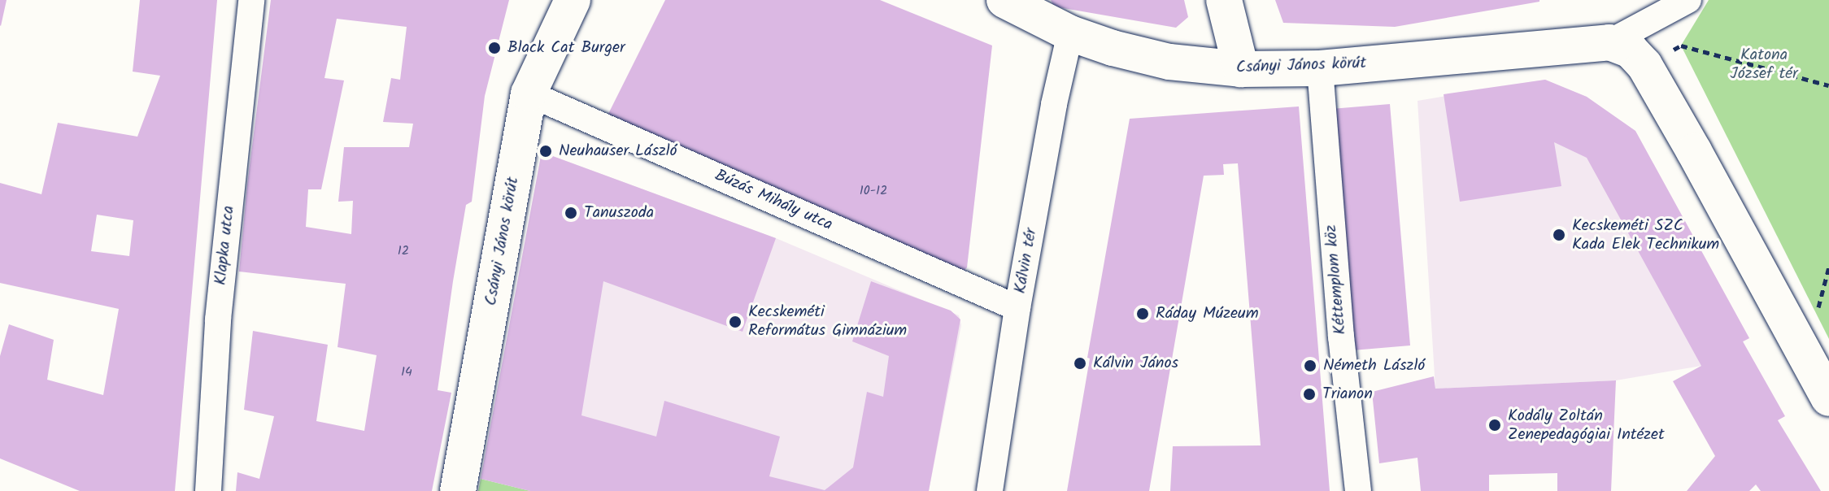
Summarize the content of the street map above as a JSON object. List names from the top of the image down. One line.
{"streets":{"street":["Csányi János körút","Búzás Mihály utca","Klapka utca","Kálvin tér","Kéttemplom köz"]},"crossings":[["Csányi János körút","Búzás Mihály utca"],["Csányi János körút","Kálvin tér"],["Csányi János körút","Kéttemplom köz"],["Búzás Mihály utca","Kálvin tér"]],"parks":["Katona József tér"],"places":["Black Cat Burger","Neuhauser László","Tanuszoda","Kecskeméti SZC Kada Elek Technikum","Ráday Múzeum","Kecskeméti Református Gimnázium","Kálvin János","Németh László","Trianon","Kodály Zoltán Zenepedagógiai Intézet"],"house_numbers":["10-12","12","14"]}
